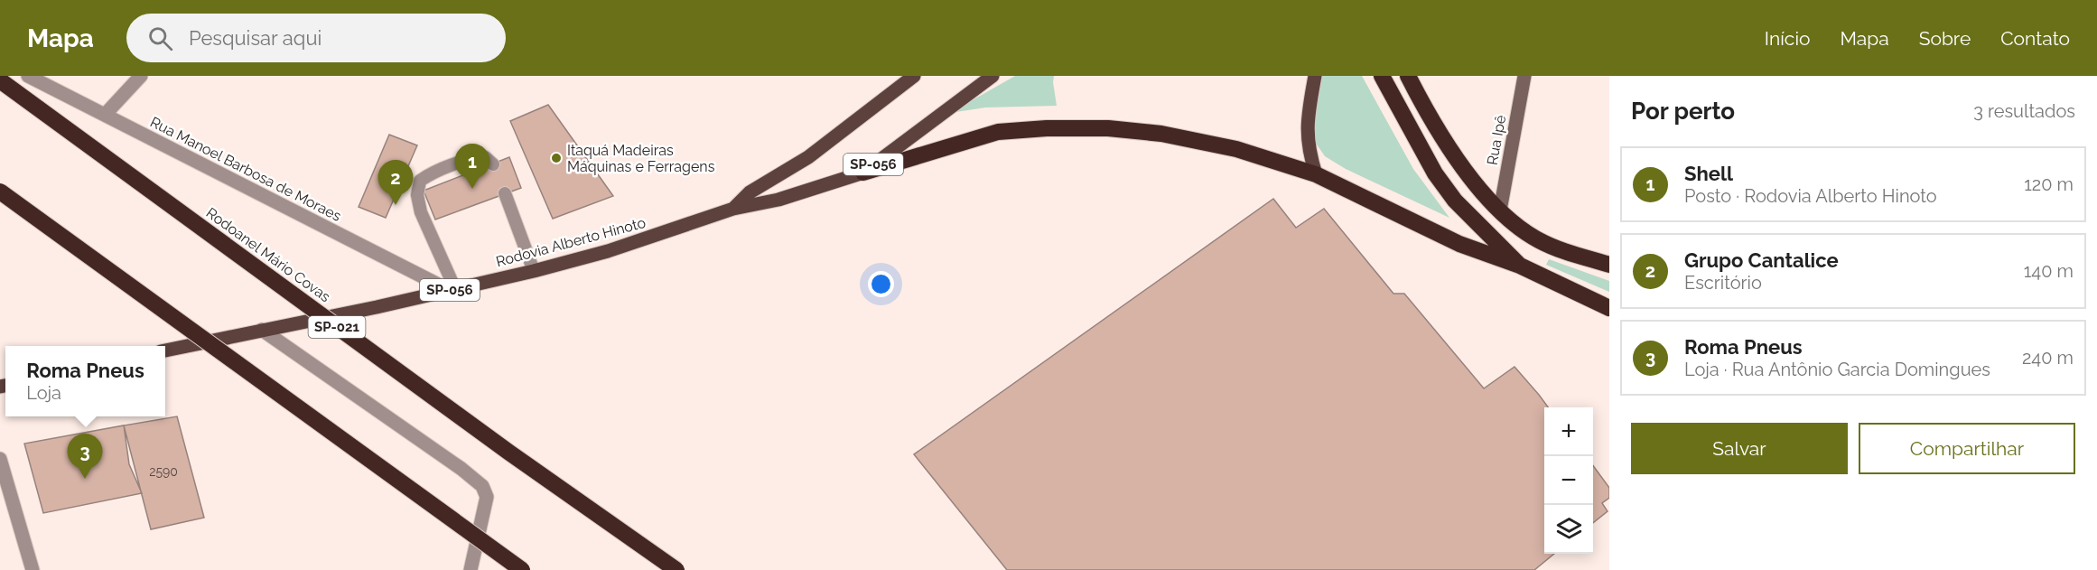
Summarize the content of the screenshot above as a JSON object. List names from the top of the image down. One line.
{"streets":{"highway":["Rodoanel Mário Covas","SP-021"],"main road":["SP-056","Rodovia Alberto Hinoto"],"street":["Rua Ipê","Rua Manoel Barbosa de Moraes"]},"crossings":[["Rua Manoel Barbosa de Moraes","Rodovia Alberto Hinoto"]],"places":["Itaquá Madeiras Máquinas e Ferragens"],"house_numbers":["2590"],"page":{"header":"Mapa","search":"Pesquisar aqui","nav":["Início","Mapa","Sobre","Contato"],"heading":["Por perto","3 resultados"],"pins":["1","2","3"],"list":[{"mark":"1","name":"Shell","note":"Posto · Rodovia Alberto Hinoto","value":"120 m"},{"mark":"2","name":"Grupo Cantalice","note":"Escritório","value":"140 m"},{"mark":"3","name":"Roma Pneus","note":"Loja · Rua Antônio Garcia Domingues","value":"240 m"}],"popup":["Roma Pneus","Loja"],"buttons":["Salvar","Compartilhar"],"map_buttons":["+","−"]}}
